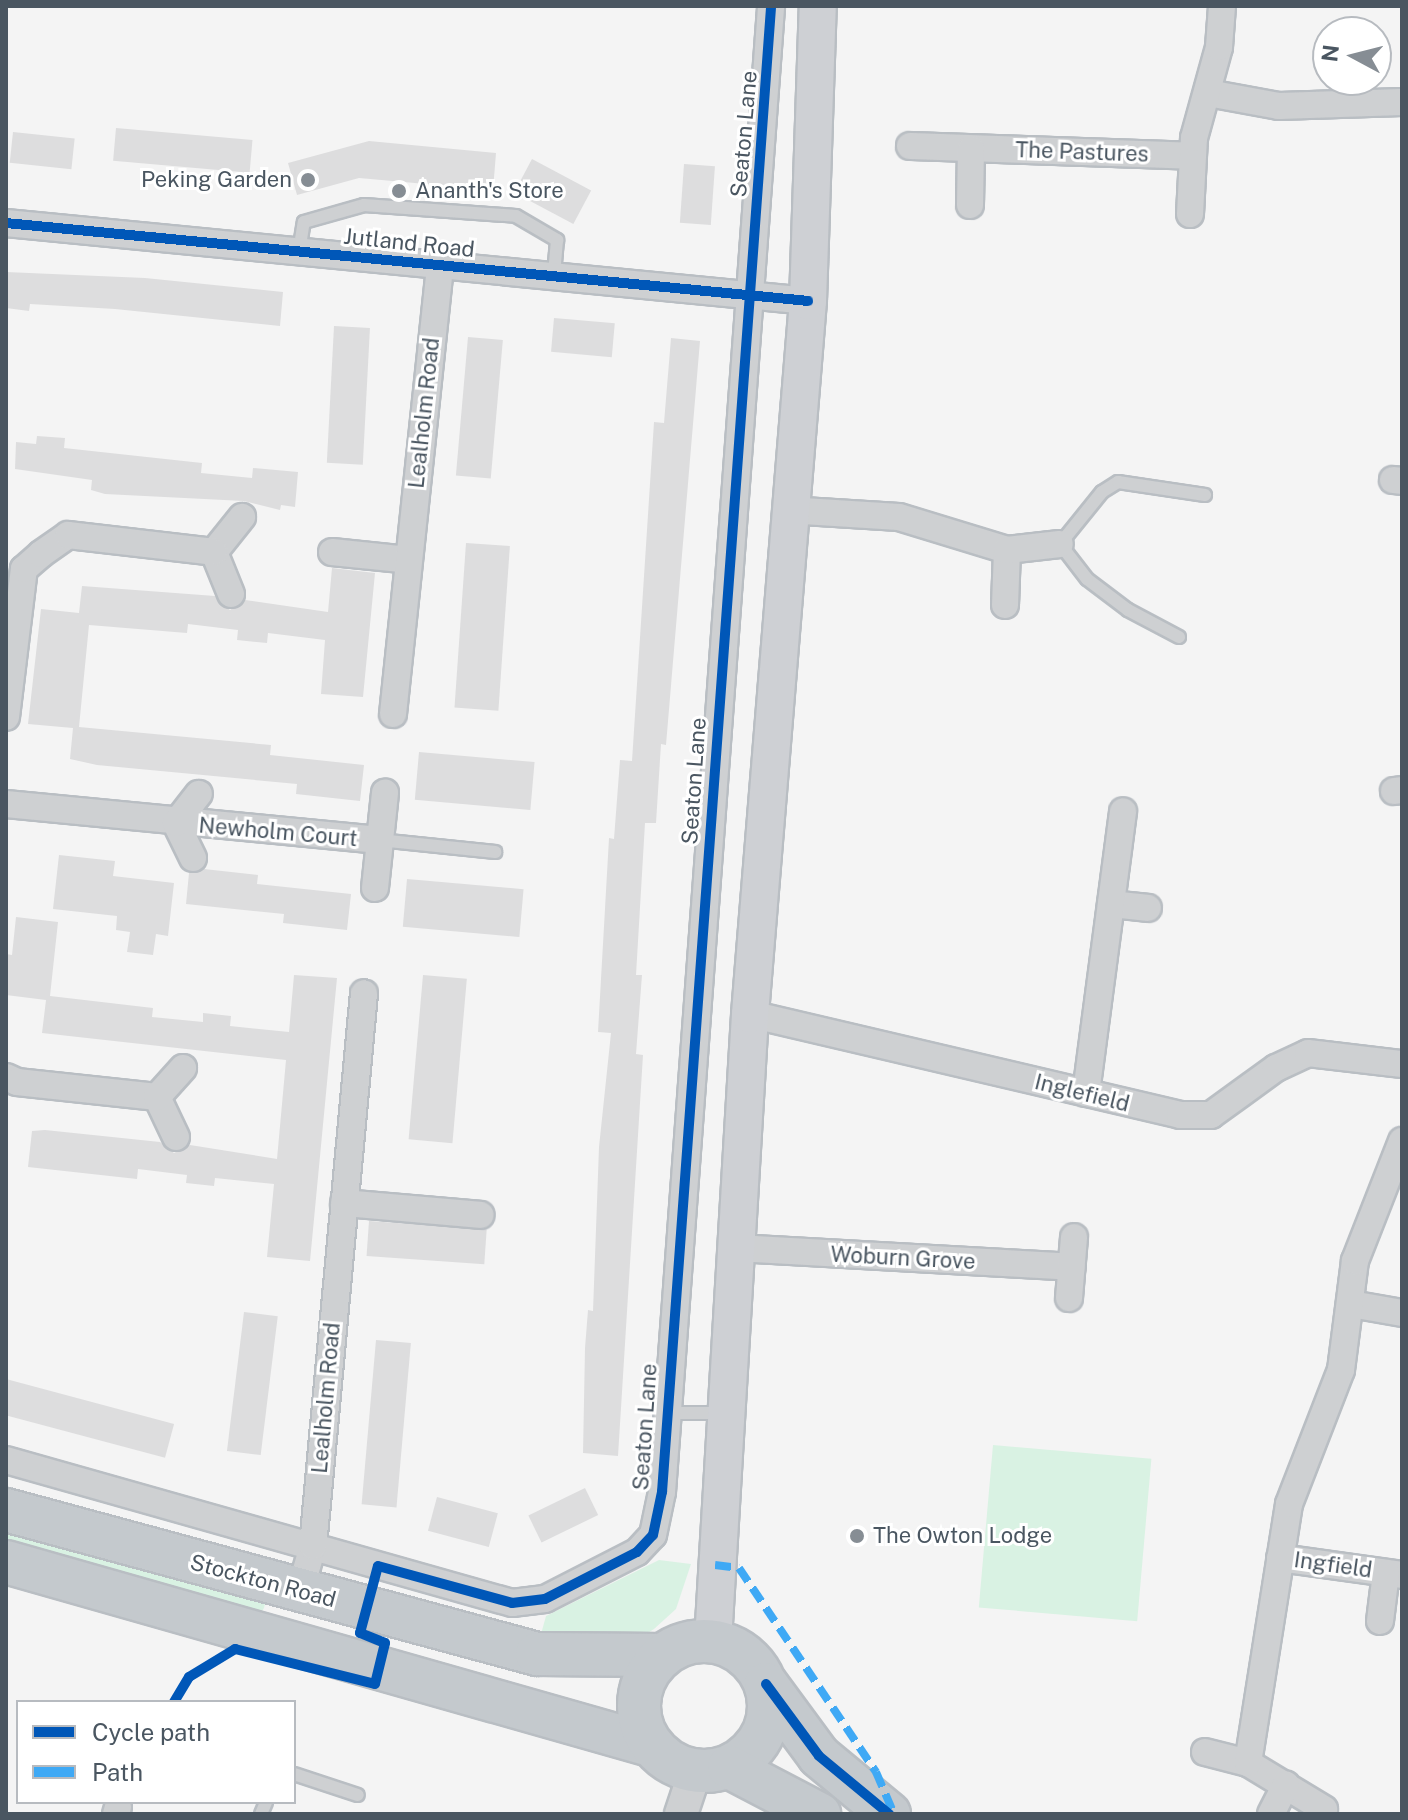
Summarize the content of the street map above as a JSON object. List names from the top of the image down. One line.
{"streets":{"highway":["Stockton Road"],"street":["Seaton Lane","The Pastures","Jutland Road","Lealholm Road","Newholm Court","Inglefield","Woburn Grove","Ingfield"]},"crossings":[["Seaton Lane","Jutland Road"],["Seaton Lane","Stockton Road"],["Jutland Road","Lealholm Road"],["Lealholm Road","Stockton Road"]],"places":["Peking Garden","Ananth's Store","The Owton Lodge"],"legend":["Cycle path","Path"],"north":"left"}
